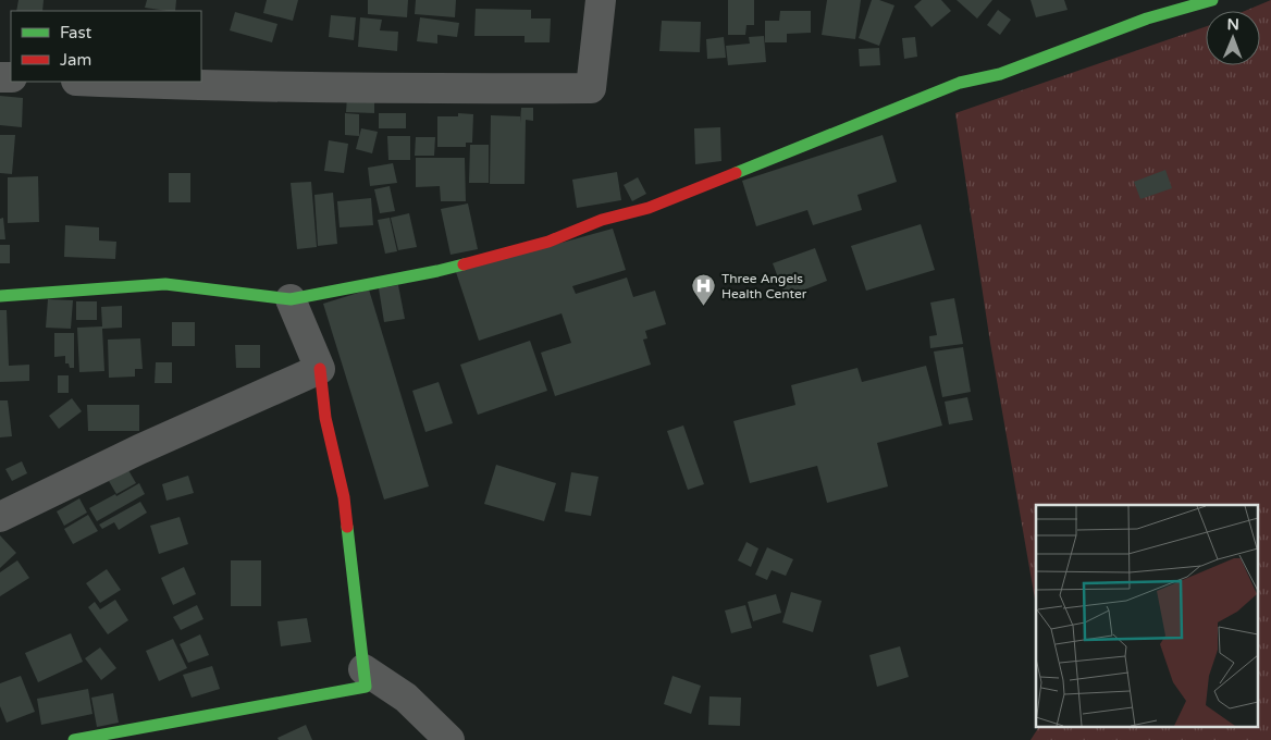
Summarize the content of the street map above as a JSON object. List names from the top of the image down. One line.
{"places":{"hospital":["Three Angels Health Center"]},"legend":["Fast","Jam"],"north":"top"}
